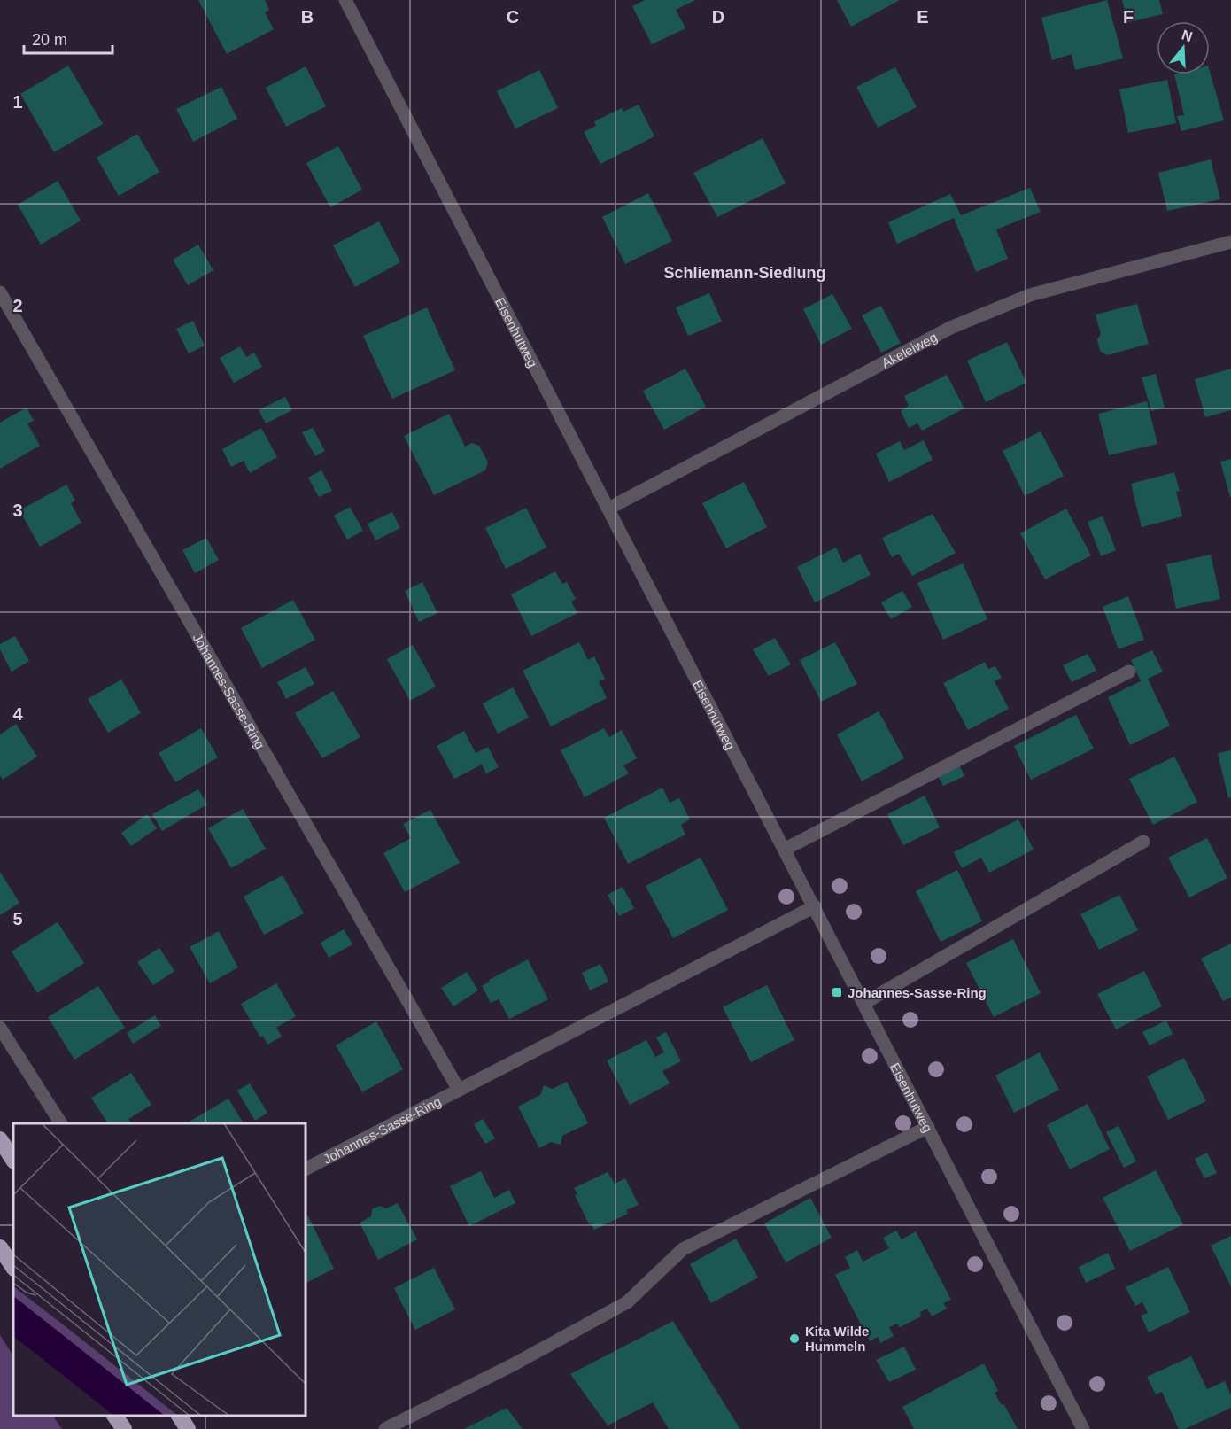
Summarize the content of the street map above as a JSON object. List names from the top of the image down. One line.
{"streets":{"street":["Eisenhutweg","Akeleiweg","Johannes-Sasse-Ring"]},"crossings":[["Eisenhutweg","Akeleiweg"],["Eisenhutweg","Johannes-Sasse-Ring"]],"districts":["Schliemann-Siedlung"],"places":{"transit":["Johannes-Sasse-Ring"],"other":["Kita Wilde Hummeln"]},"scale_bar":"20 m","north":"top","grid":{"columns":["B","C","D","E","F"],"rows":["1","2","3","4","5"]}}
